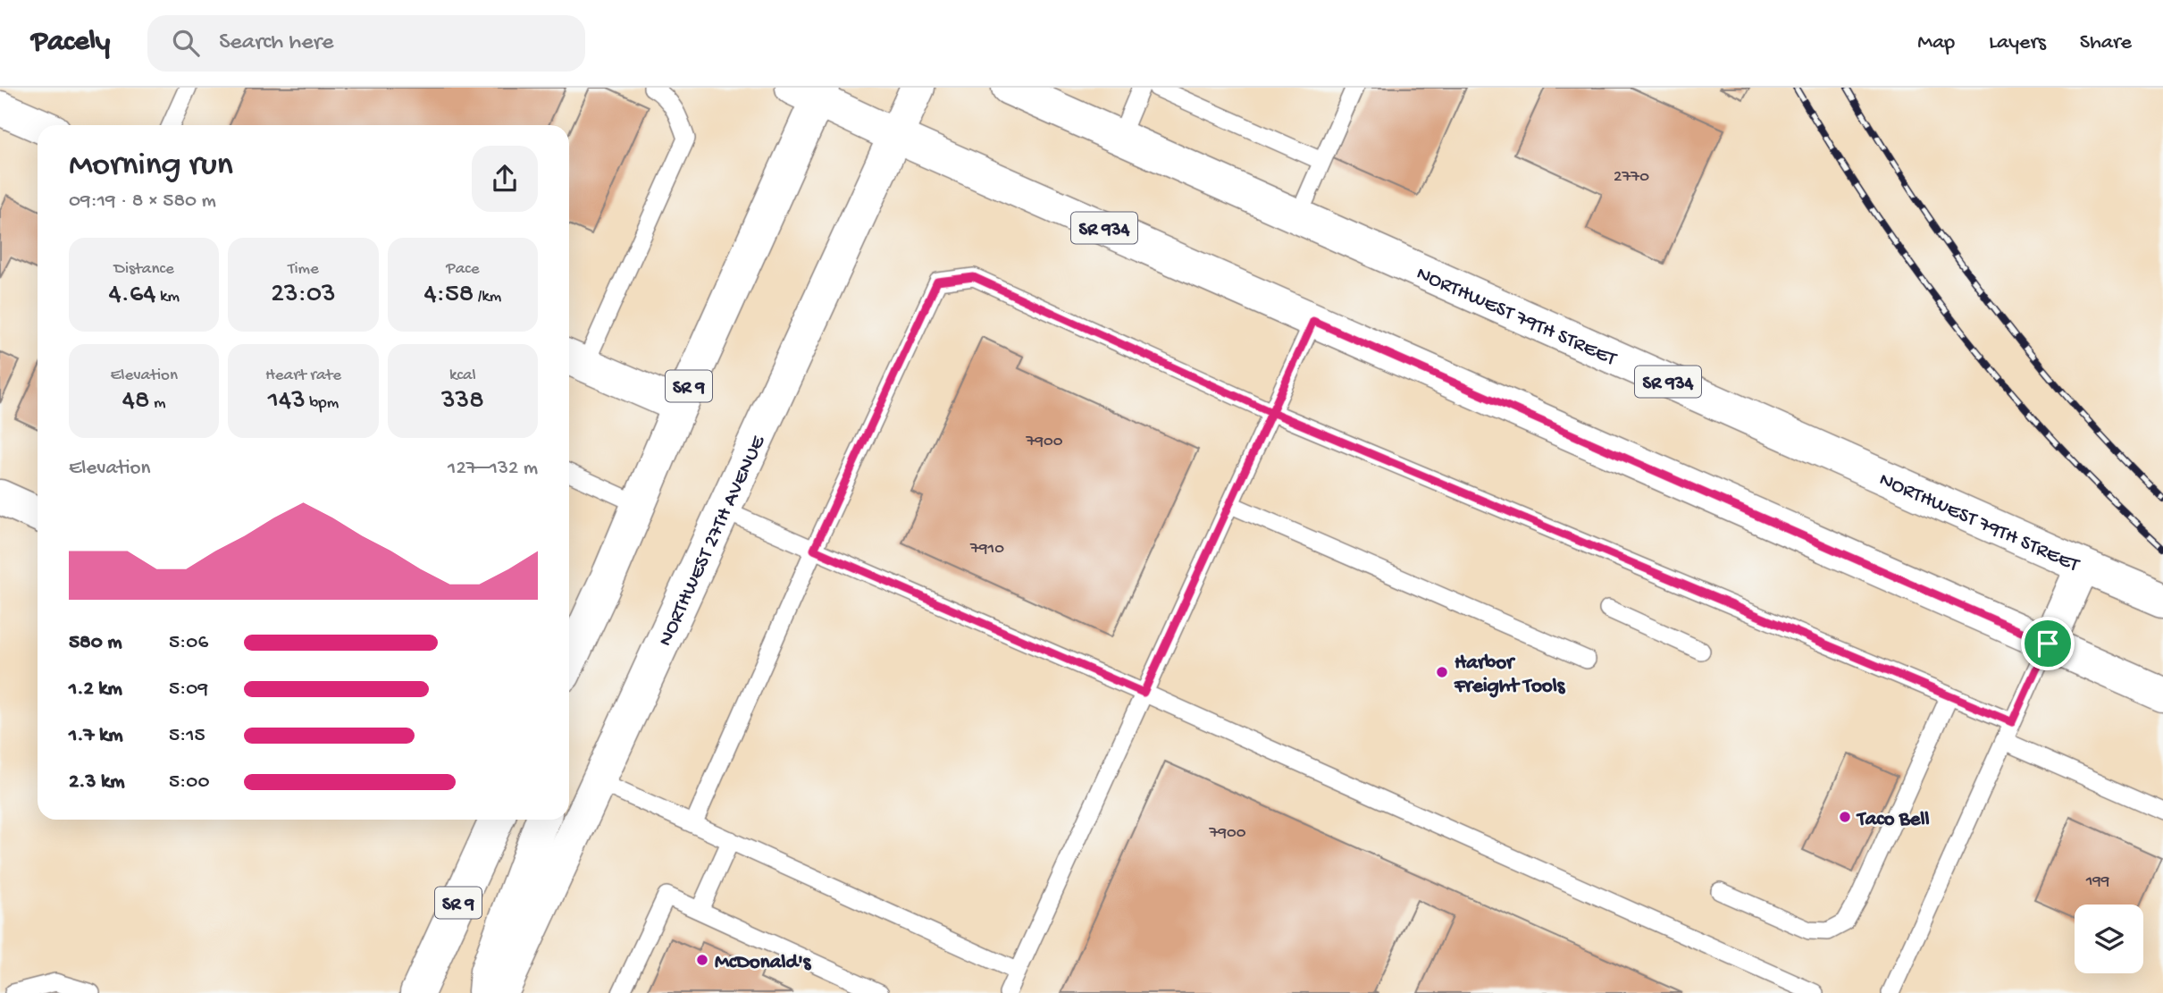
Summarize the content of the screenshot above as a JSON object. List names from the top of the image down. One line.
{"streets":{"main road":["SR 934","NORTHWEST 79TH STREET","SR 9","NORTHWEST 27TH AVENUE"]},"crossings":[["SR 934","SR 9"],["SR 934","NORTHWEST 27TH AVENUE"]],"places":["Harbor Freight Tools","Taco Bell","McDonald's"],"house_numbers":["2770","7900","7910","7900","199"],"page":{"header":"Pacely","search":"Search here","nav":["Map","Layers","Share"],"heading":["Morning run","09:19 · 8 × 580 m"],"stats":[["Distance","4.64 km"],["Time","23:03"],["Pace","4:58 /km"],["Elevation","48 m"],["Heart rate","143 bpm"],["kcal","338"]],"chart":["Elevation","127–132 m"],"list":[{"name":"580 m","note":"5:06"},{"name":"1.2 km","note":"5:09"},{"name":"1.7 km","note":"5:15"},{"name":"2.3 km","note":"5:00"}]}}
